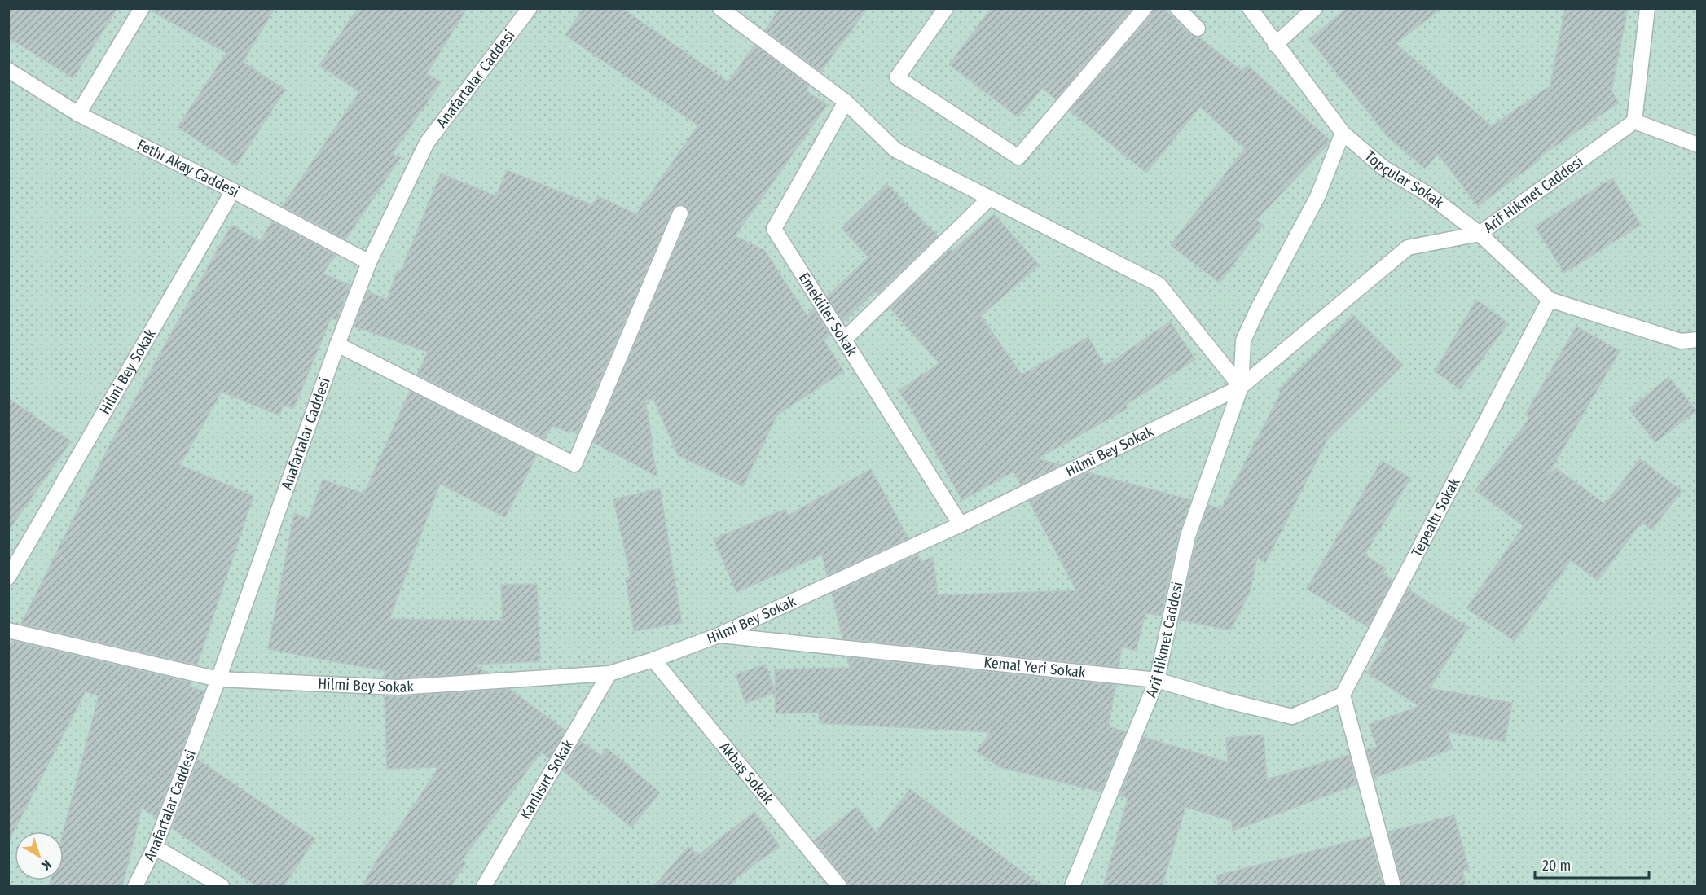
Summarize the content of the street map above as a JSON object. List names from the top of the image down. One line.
{"streets":{"street":["Anafartalar Caddesi","Fethi Akay Caddesi","Topçular Sokak","Arif Hikmet Caddesi","Emekliler Sokak","Hilmi Bey Sokak","Tepealtı Sokak","Kemal Yeri Sokak","Akbaş Sokak","Kanlısırt Sokak"]},"crossings":[["Anafartalar Caddesi","Fethi Akay Caddesi"],["Anafartalar Caddesi","Hilmi Bey Sokak"],["Fethi Akay Caddesi","Hilmi Bey Sokak"],["Topçular Sokak","Arif Hikmet Caddesi"],["Topçular Sokak","Tepealtı Sokak"],["Arif Hikmet Caddesi","Hilmi Bey Sokak"],["Arif Hikmet Caddesi","Kemal Yeri Sokak"],["Emekliler Sokak","Hilmi Bey Sokak"],["Hilmi Bey Sokak","Kemal Yeri Sokak"],["Hilmi Bey Sokak","Akbaş Sokak"],["Hilmi Bey Sokak","Kanlısırt Sokak"],["Tepealtı Sokak","Kemal Yeri Sokak"]],"scale_bar":"20 m","north":"bottom right"}
